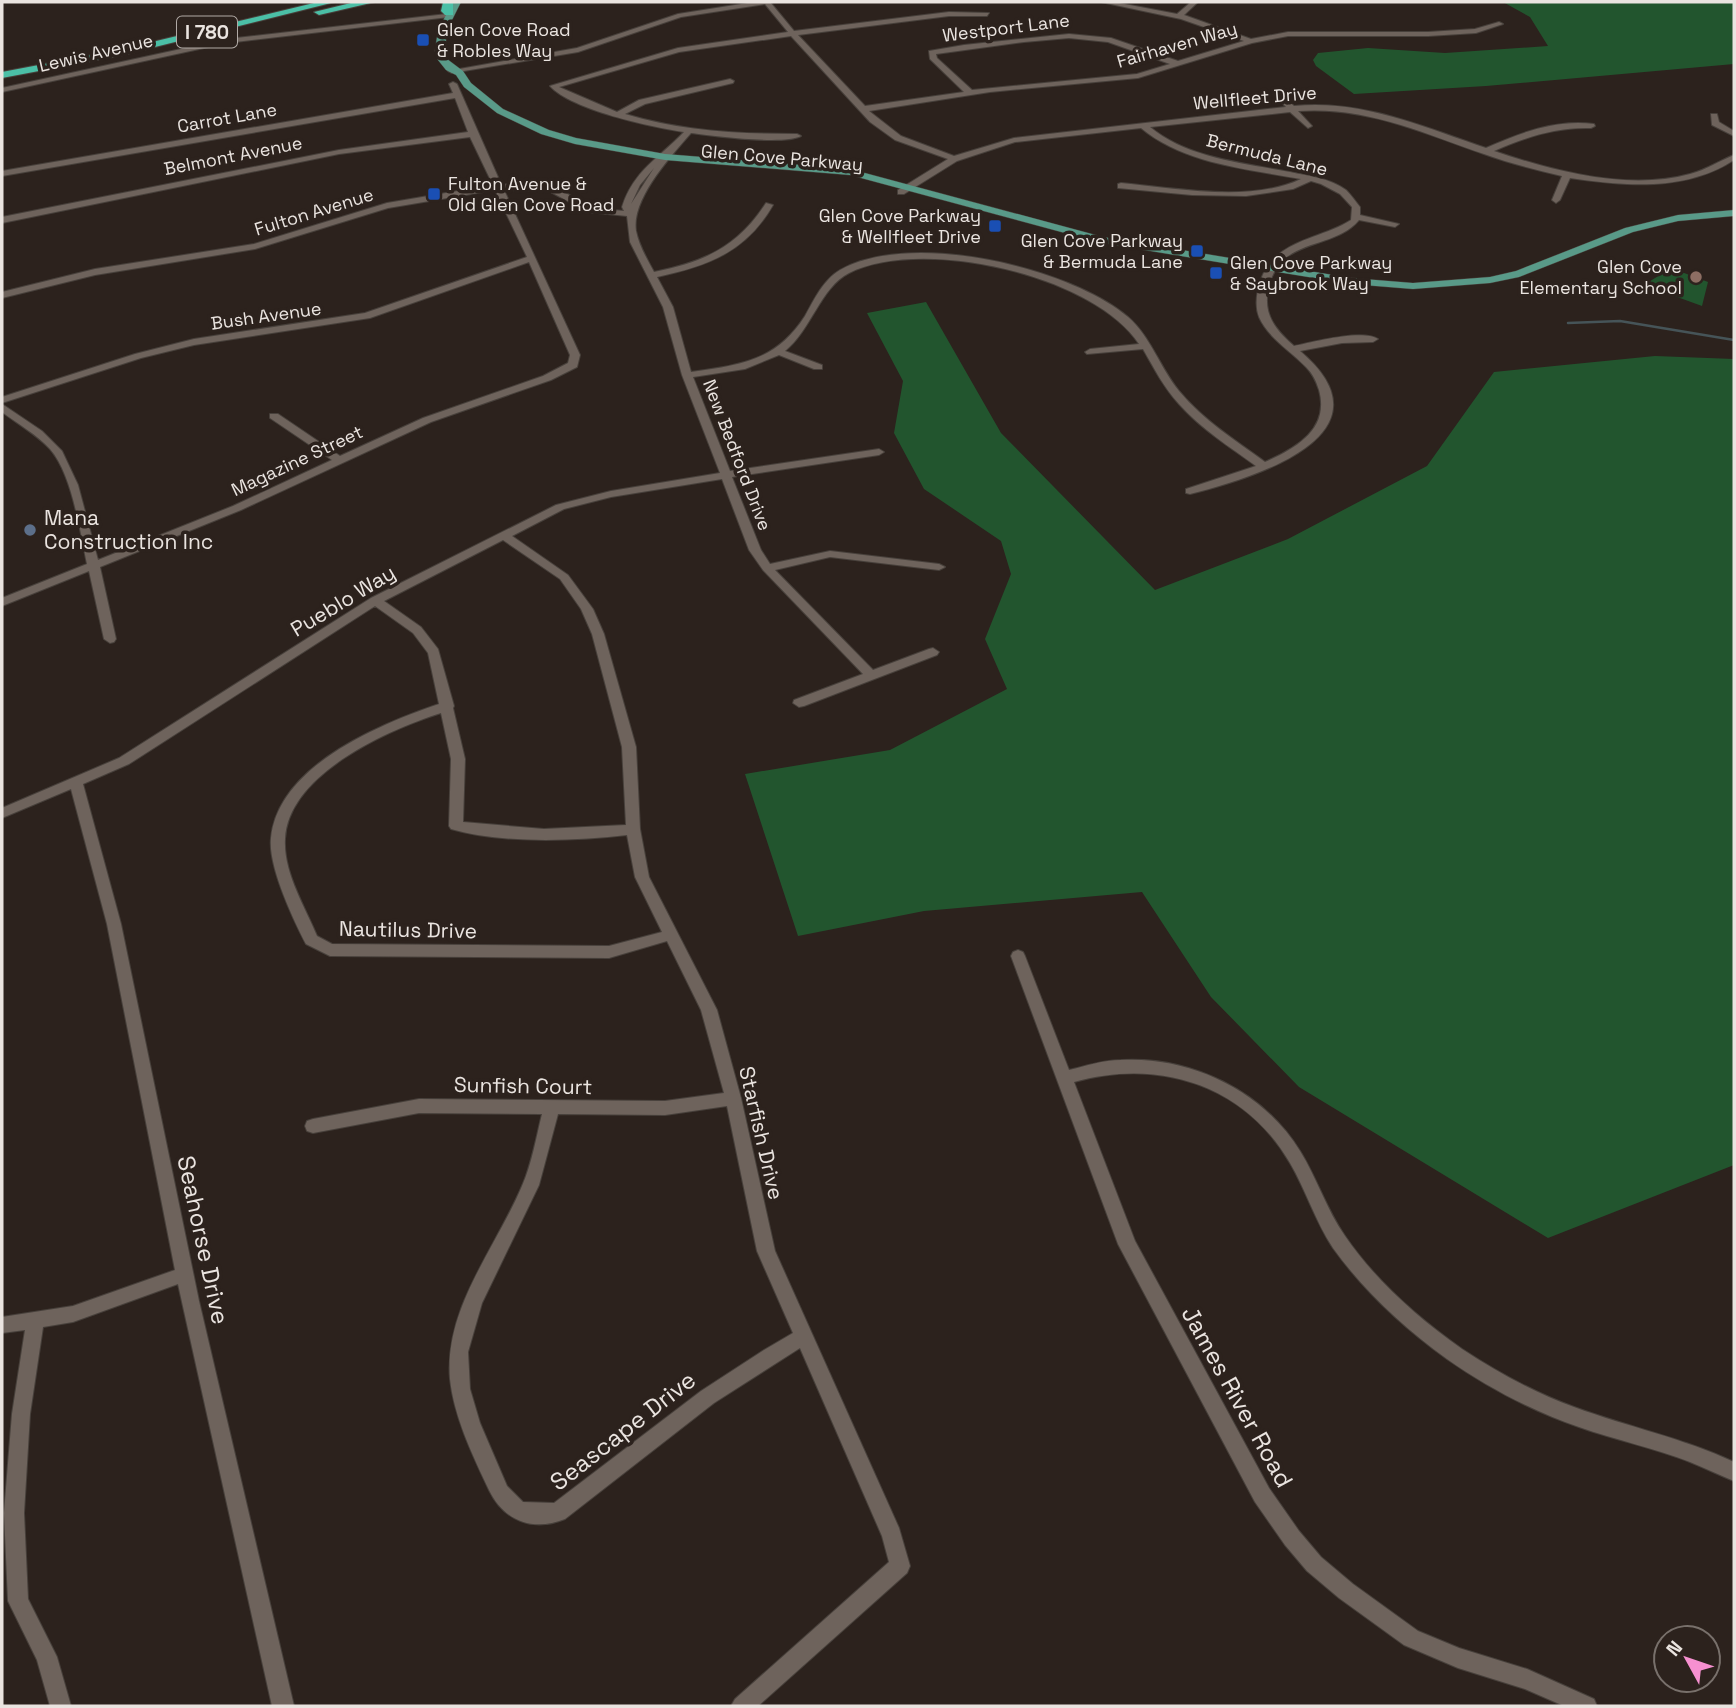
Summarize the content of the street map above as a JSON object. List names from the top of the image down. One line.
{"streets":{"highway":["I 780"],"main road":["Glen Cove Parkway"],"street":["Westport Lane","Fairhaven Way","Lewis Avenue","Wellfleet Drive","Carrot Lane","Bermuda Lane","Belmont Avenue","Fulton Avenue","Bush Avenue","New Bedford Drive","Magazine Street","Pueblo Way","Nautilus Drive","Sunfish Court","Starfish Drive","Seahorse Drive","James River Road","Seascape Drive"]},"crossings":[["Westport Lane","Fairhaven Way"],["Wellfleet Drive","Bermuda Lane"],["Wellfleet Drive","Glen Cove Parkway"],["Fulton Avenue","New Bedford Drive"],["Bush Avenue","Magazine Street"],["New Bedford Drive","Pueblo Way"],["Pueblo Way","Starfish Drive"],["Pueblo Way","Seahorse Drive"],["Nautilus Drive","Starfish Drive"],["Sunfish Court","Starfish Drive"],["Sunfish Court","Seascape Drive"],["Starfish Drive","Seascape Drive"]],"places":{"transit":["Glen Cove Road & Robles Way","Fulton Avenue & Old Glen Cove Road","Glen Cove Parkway & Wellfleet Drive","Glen Cove Parkway & Bermuda Lane","Glen Cove Parkway & Saybrook Way"],"other":["Glen Cove Elementary School","Mana Construction Inc"]},"north":"top left"}
